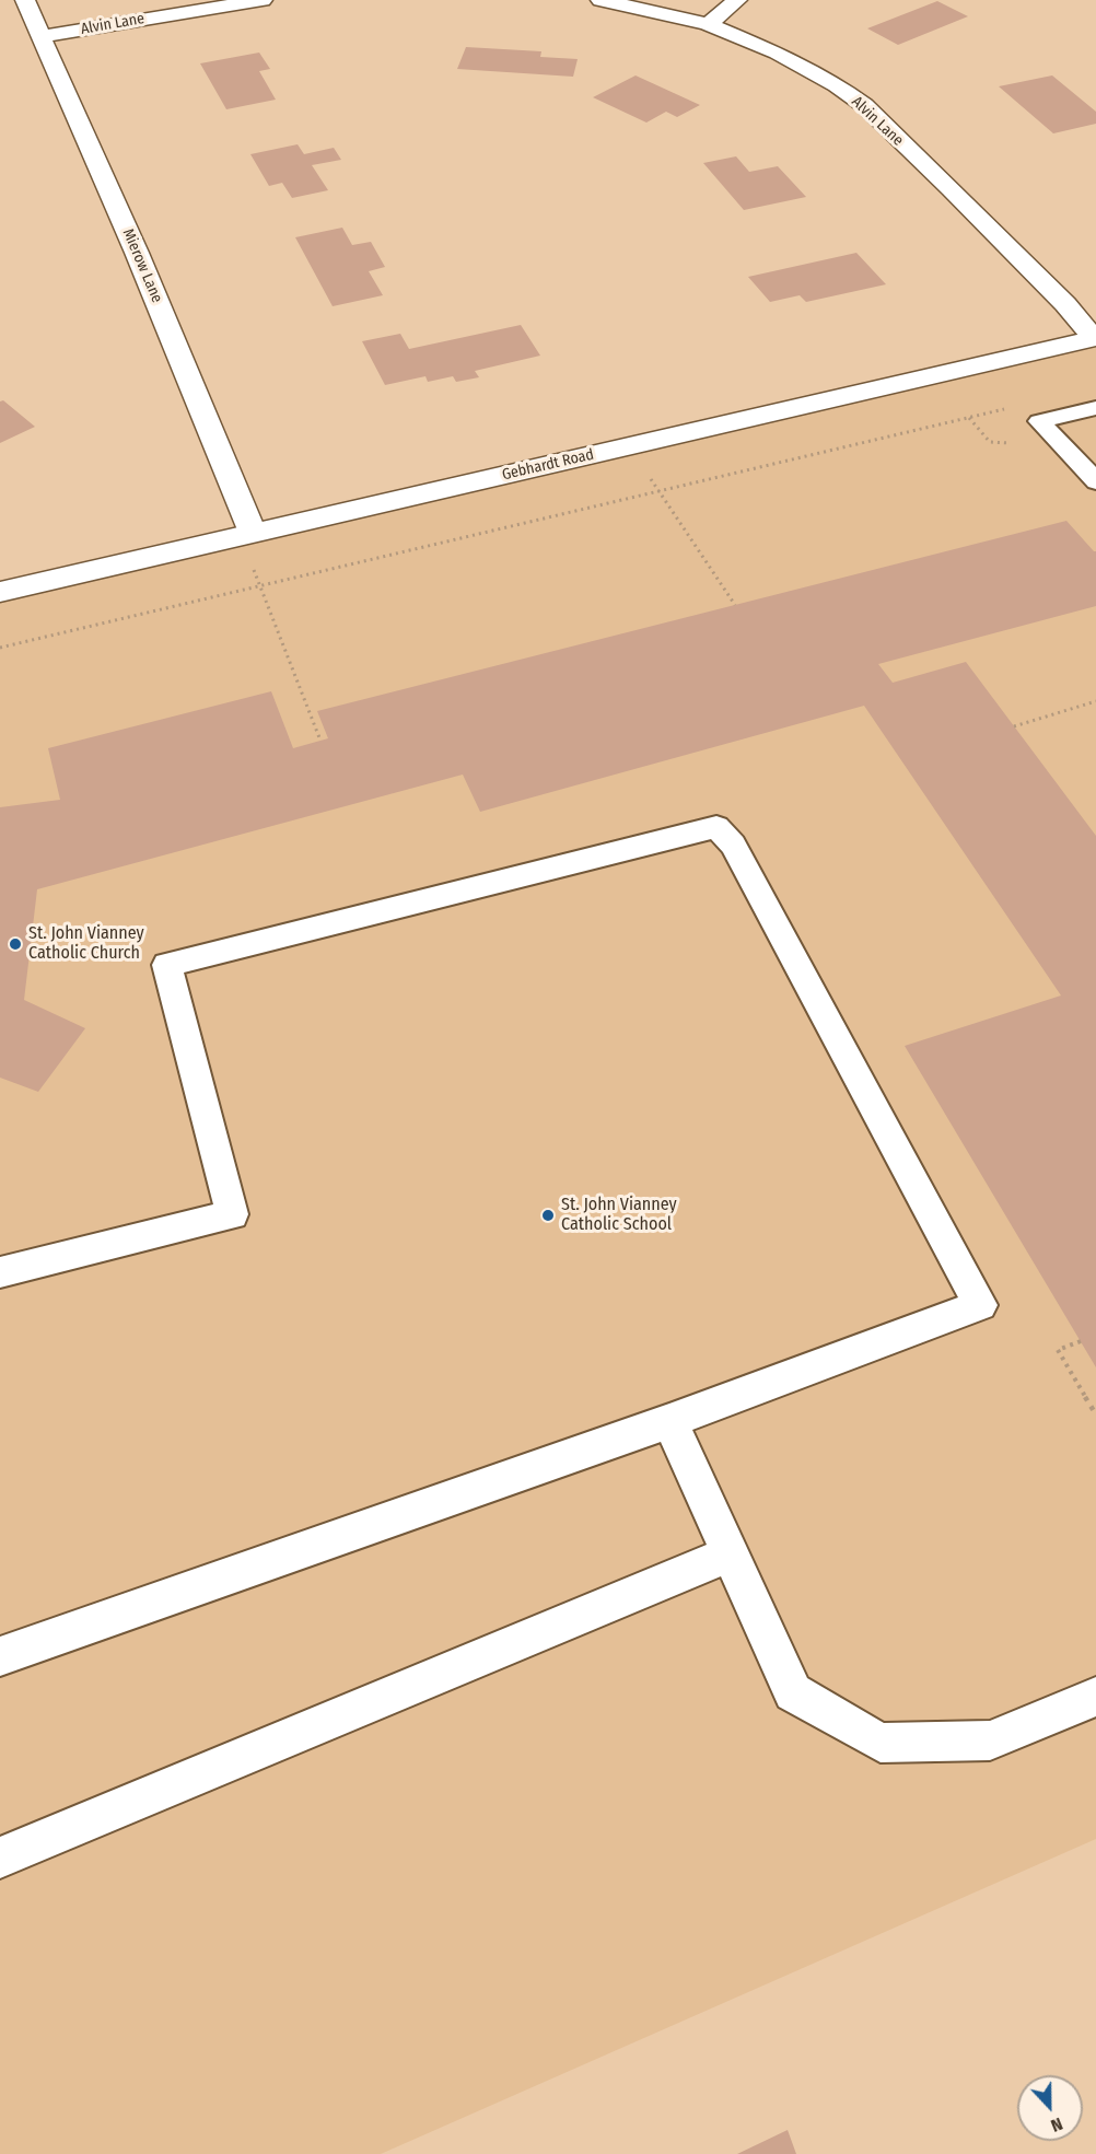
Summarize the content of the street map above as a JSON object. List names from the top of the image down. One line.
{"streets":{"street":["Alvin Lane","Mierow Lane","Gebhardt Road"]},"crossings":[["Alvin Lane","Mierow Lane"],["Alvin Lane","Gebhardt Road"],["Mierow Lane","Gebhardt Road"]],"places":["St. John Vianney Catholic Church","St. John Vianney Catholic School"],"north":"bottom"}
